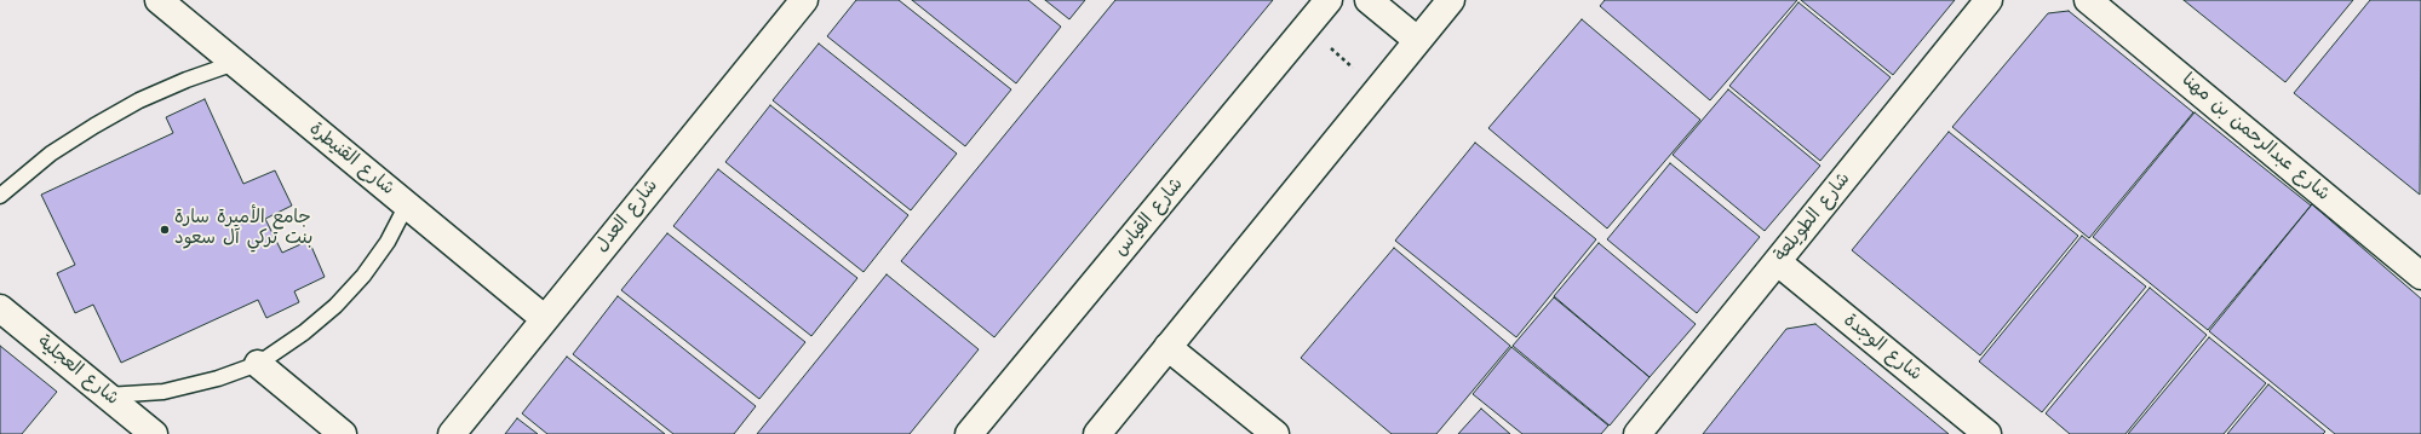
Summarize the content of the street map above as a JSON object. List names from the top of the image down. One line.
{"streets":{"street":["شارع عبدالرحمن بن مهنا","شارع القنيطرة","شارع العدل","شارع القياس","شارع الطويلعة","شارع الوجدة","شارع العجلية"]},"crossings":[["شارع القنيطرة","شارع العدل"],["شارع الطويلعة","شارع الوجدة"]],"places":["جامع الأميرة سارة بنت تركي آل سعود"]}
